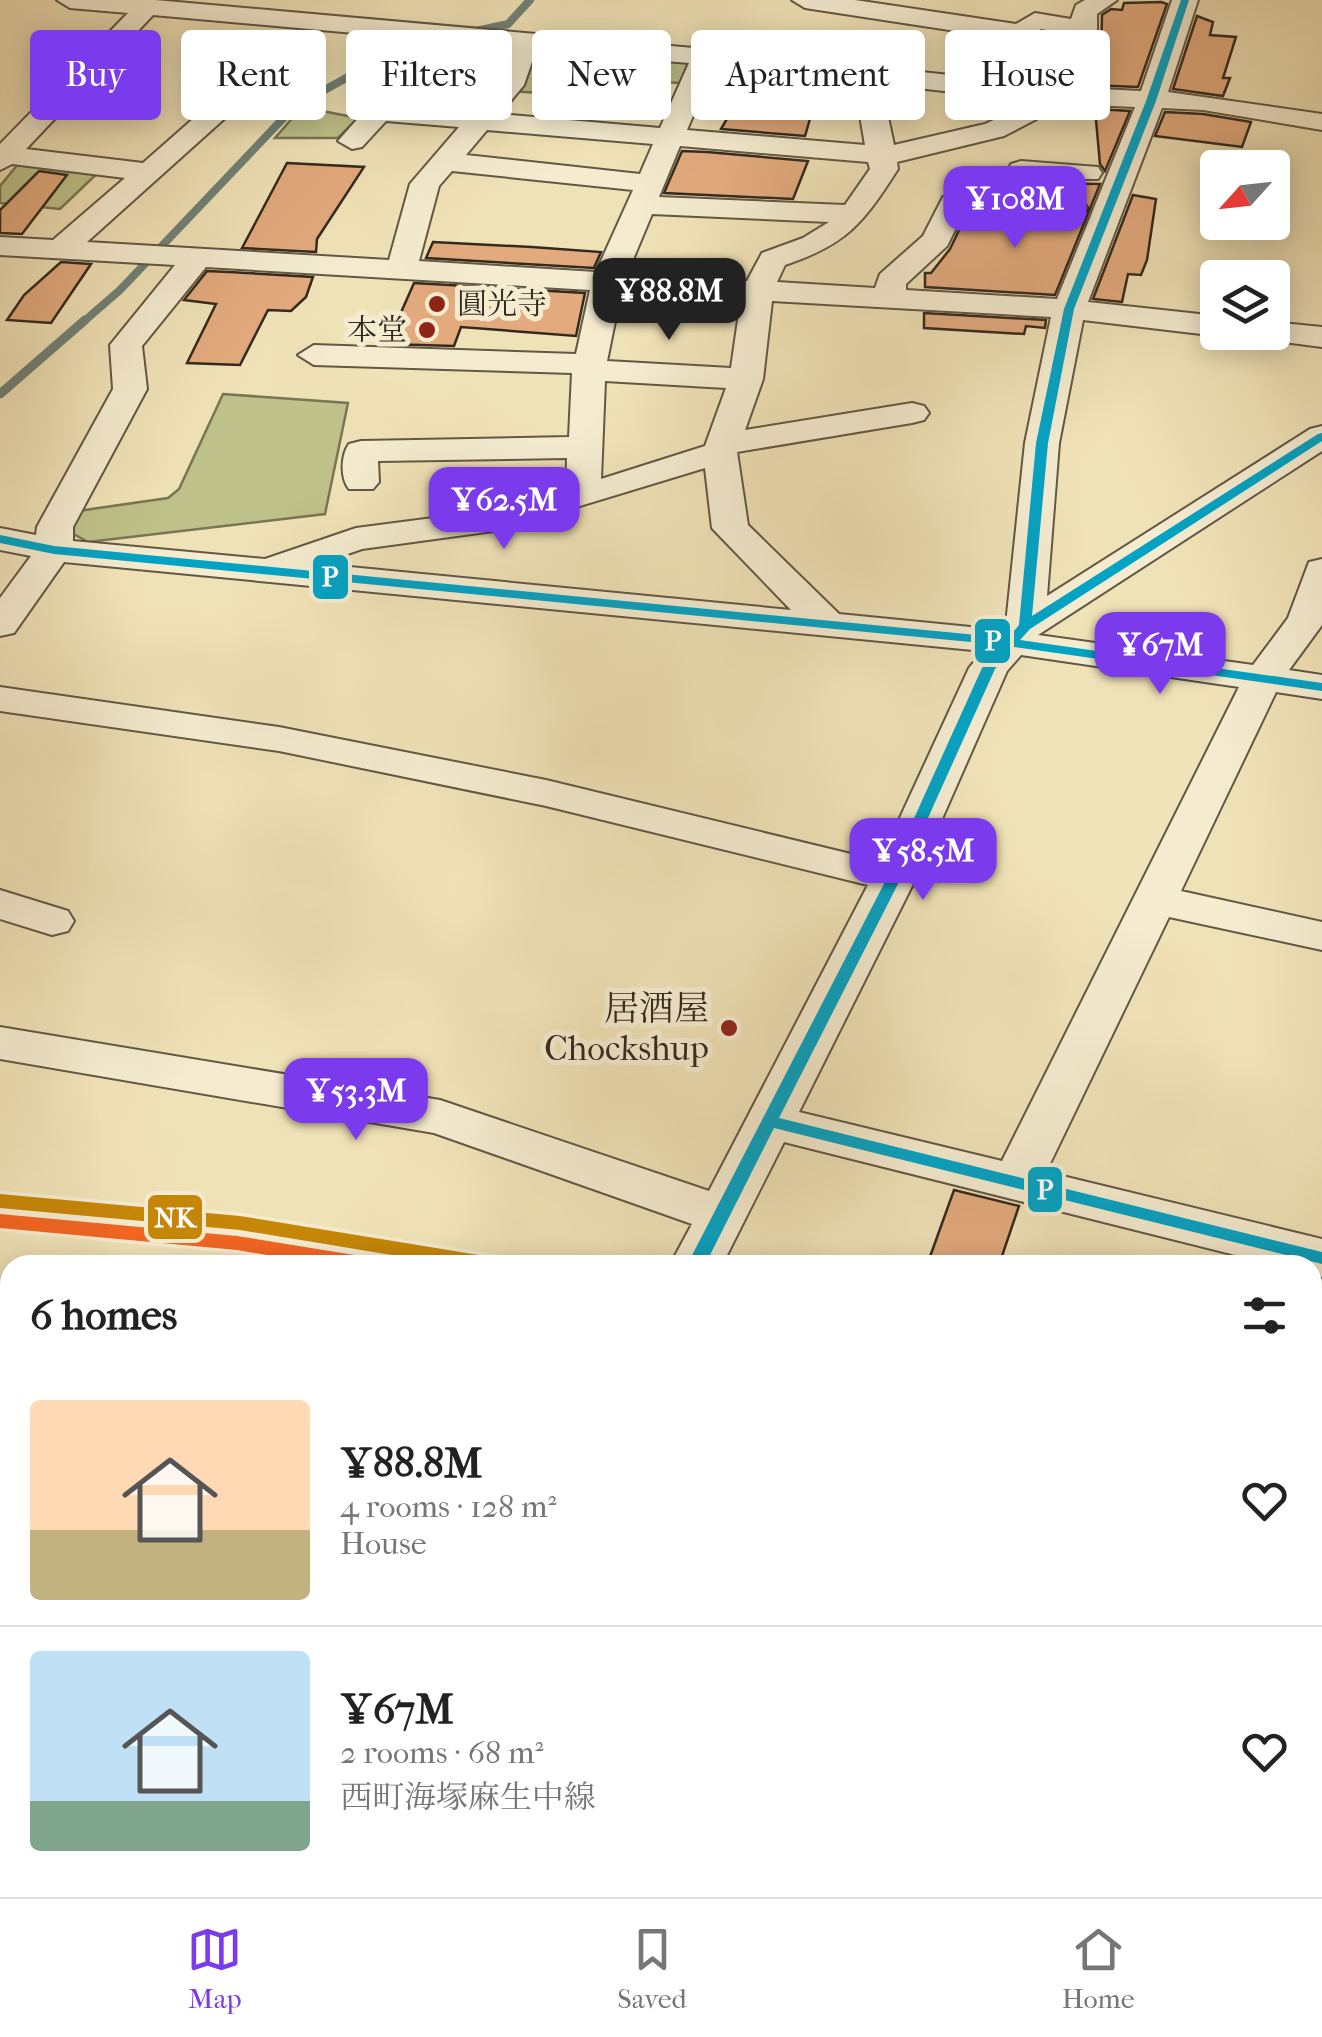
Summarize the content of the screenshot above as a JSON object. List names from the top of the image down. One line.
{"places":["圓光寺","本堂","居酒屋 Chockshup"],"lines":["transit line P","transit line NK"],"north":"bottom left","page":{"chip":["Buy","Rent","Filters","New","Apartment","House"],"price":["¥108M","¥88.8M","¥62.5M","¥67M","¥58.5M","¥53.3M"],"heading":"6 homes","list":[{"name":"¥88.8M","note":"4 rooms · 128 m² · House"},{"name":"¥67M","note":"2 rooms · 68 m² · 西町海塚麻生中線"}],"tabs":["Map","Saved","Home"]}}
